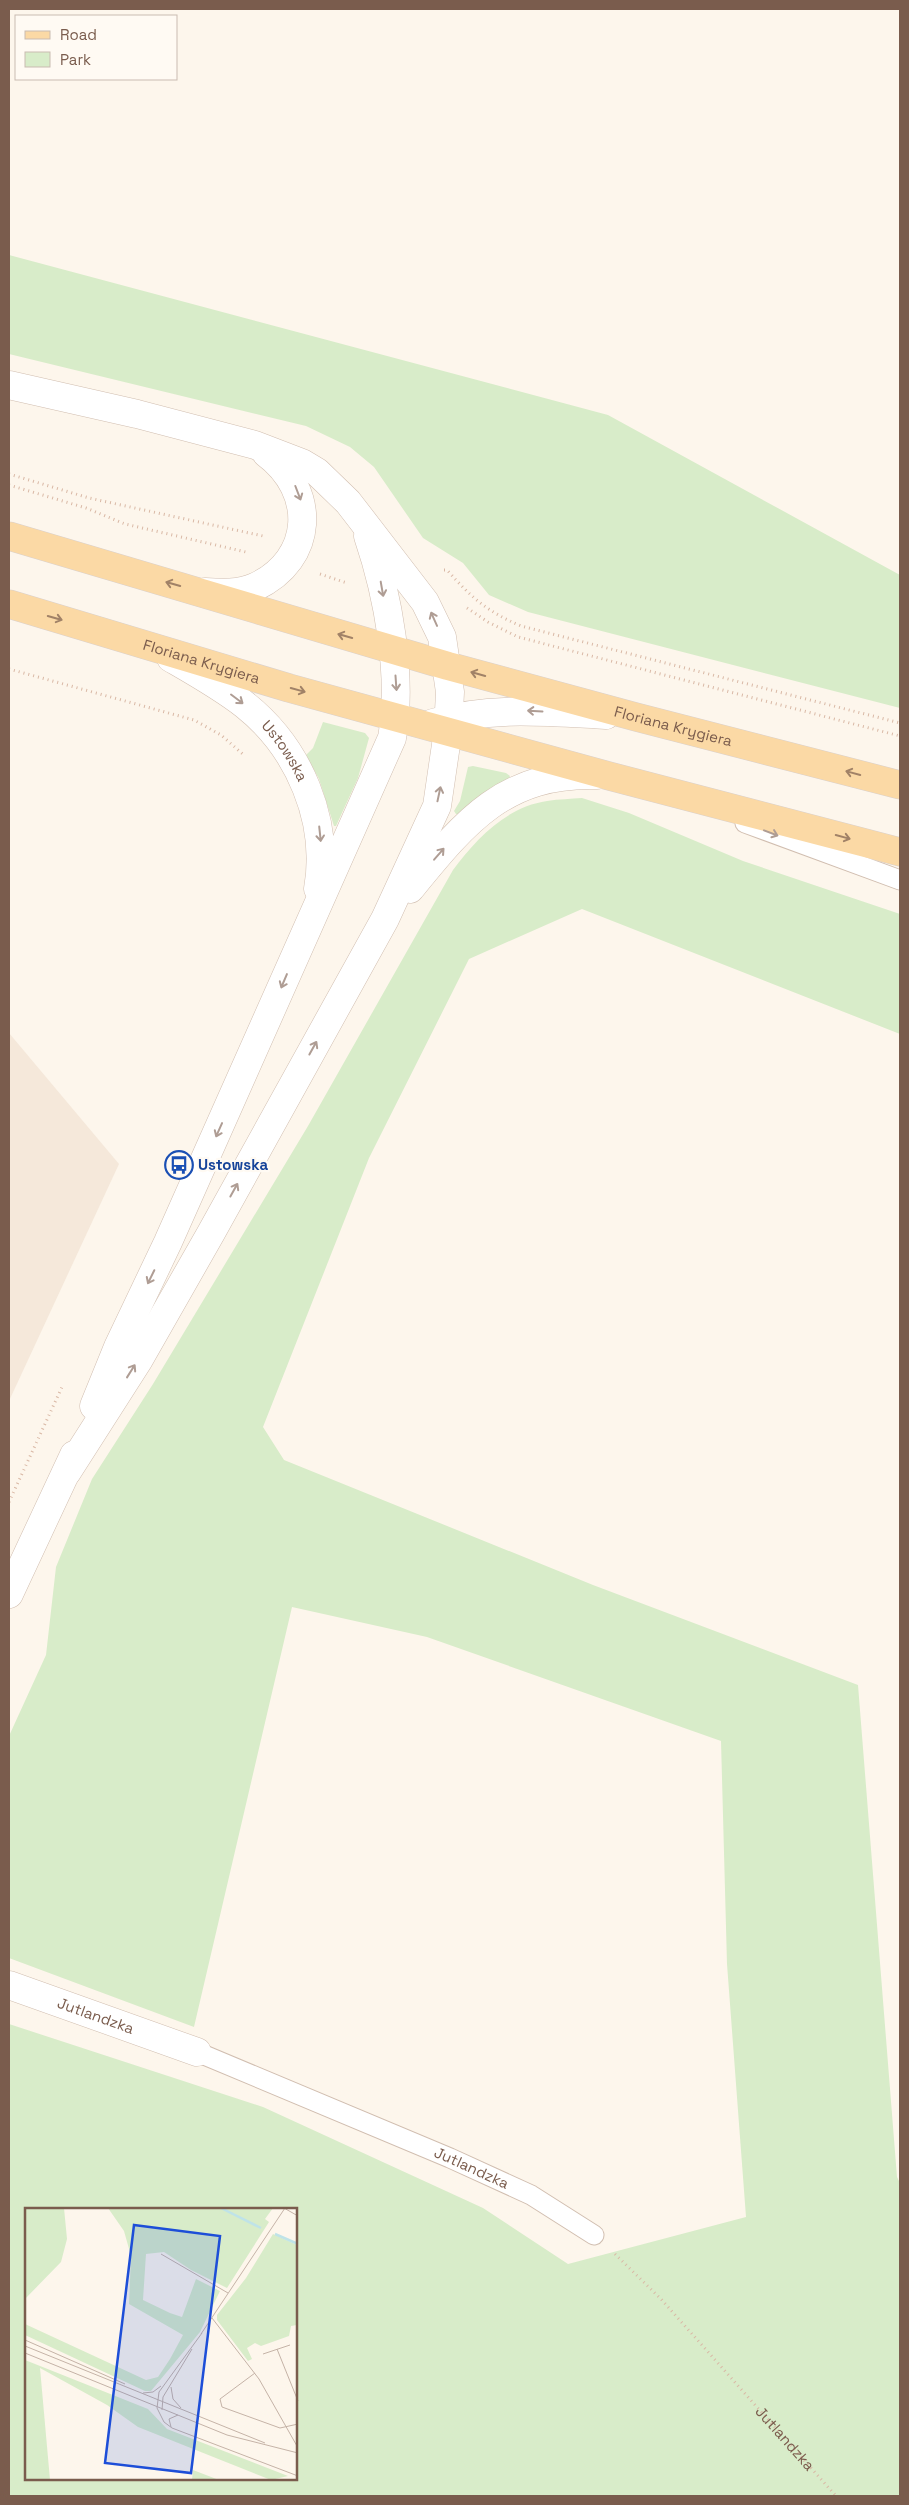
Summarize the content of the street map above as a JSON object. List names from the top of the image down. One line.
{"streets":{"main road":["Floriana Krygiera"],"street":["Ustowska","Jutlandzka"]},"crossings":[["Floriana Krygiera","Ustowska"]],"places":{"bus stop":["Ustowska"]},"legend":["Road","Park"]}
